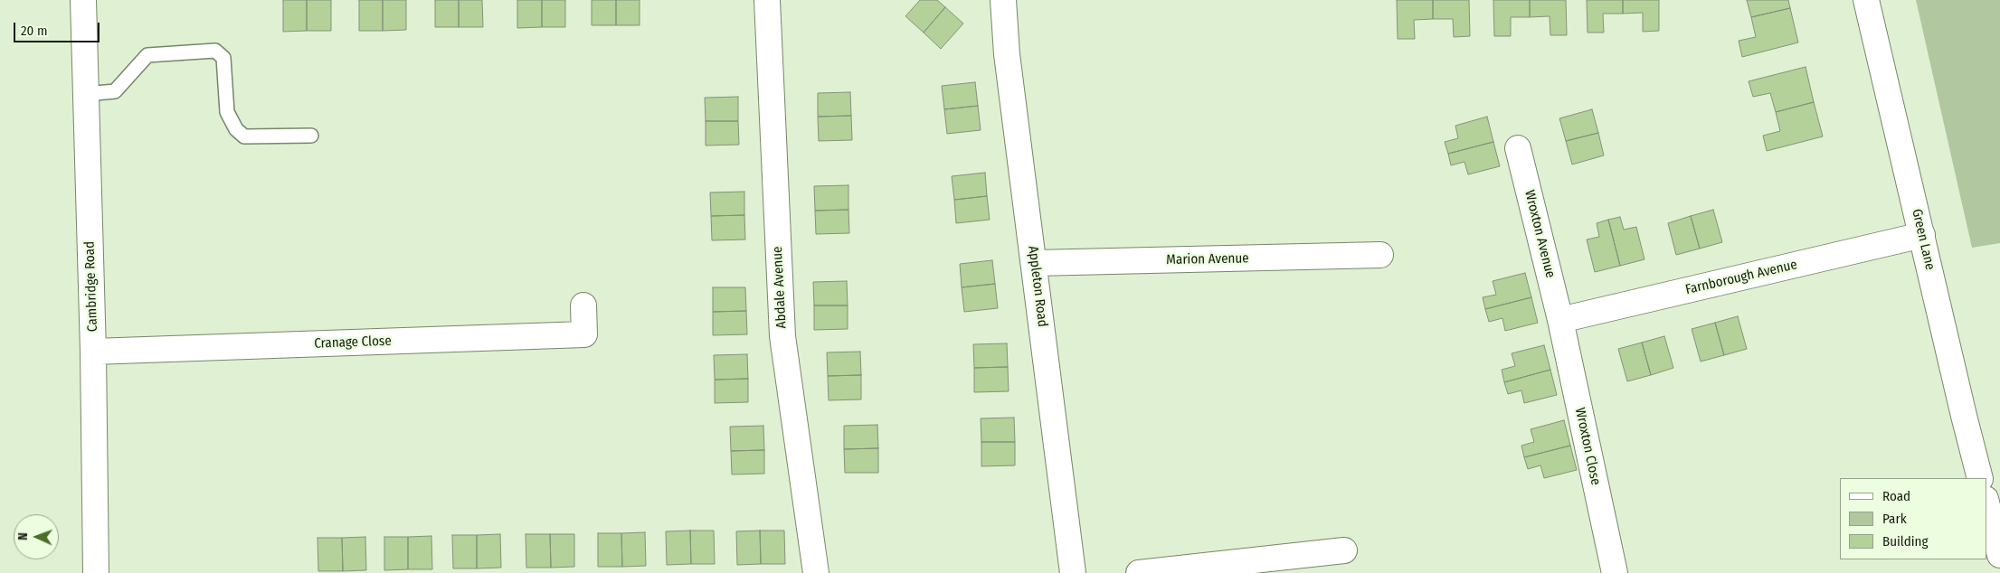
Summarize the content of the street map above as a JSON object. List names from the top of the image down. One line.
{"streets":{"street":["Wroxton Avenue","Green Lane","Marion Avenue","Farnborough Avenue","Cambridge Road","Appleton Road","Abdale Avenue","Cranage Close","Wroxton Close"]},"crossings":[["Wroxton Avenue","Farnborough Avenue"],["Wroxton Avenue","Wroxton Close"],["Green Lane","Farnborough Avenue"],["Marion Avenue","Appleton Road"],["Farnborough Avenue","Wroxton Close"],["Cambridge Road","Cranage Close"]],"legend":["Road","Park","Building"],"scale_bar":"20 m","north":"left"}
